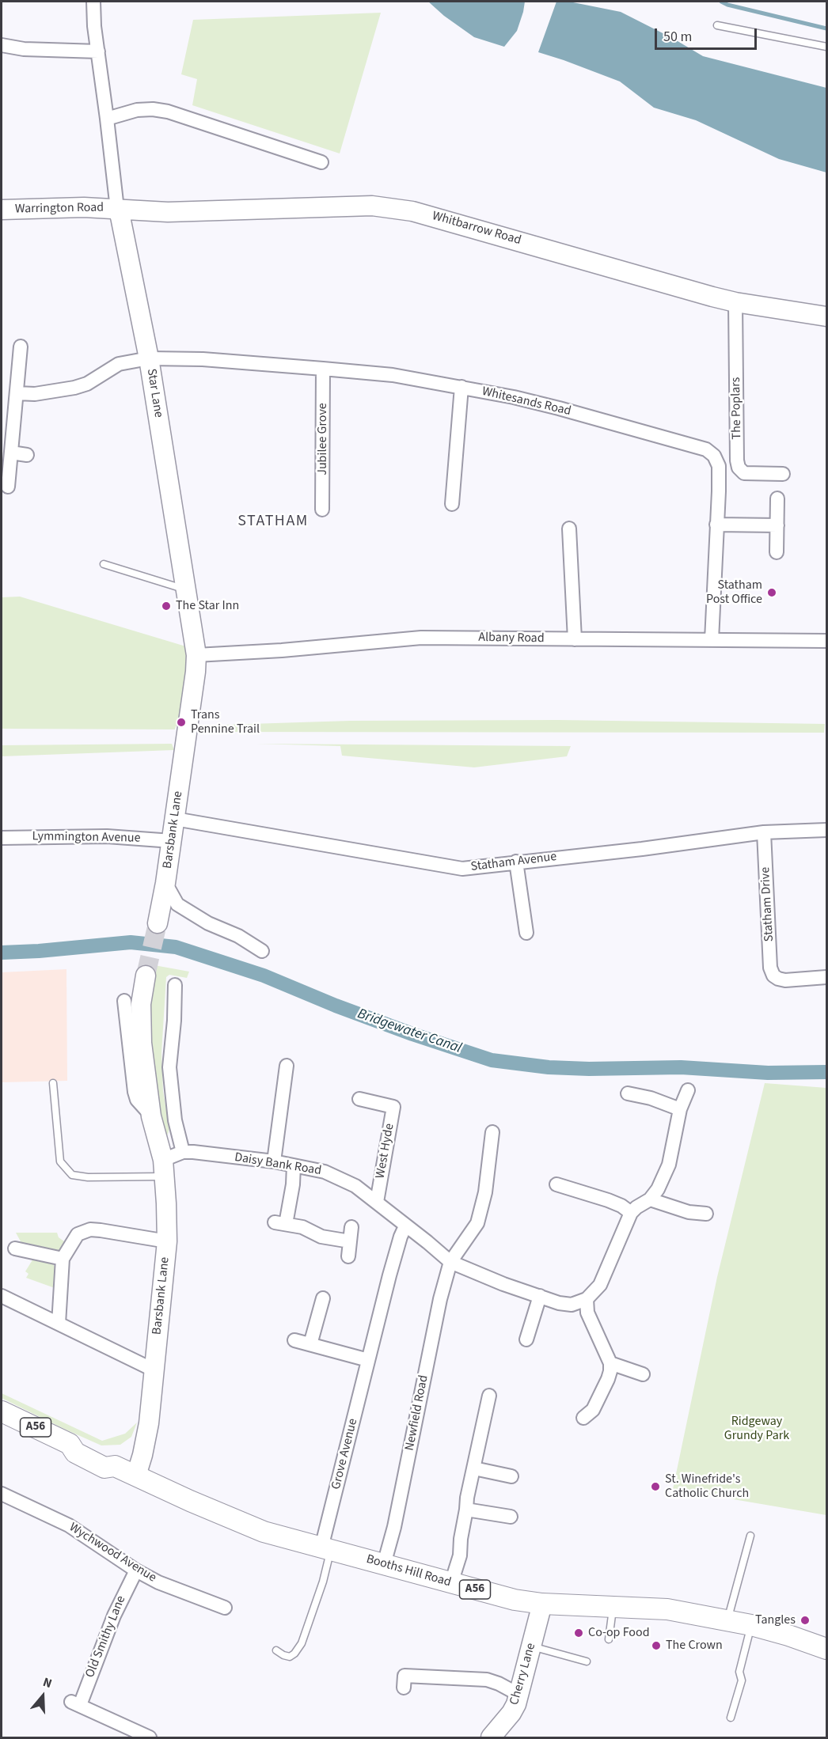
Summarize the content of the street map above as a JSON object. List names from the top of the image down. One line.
{"streets":{"main road":["A56","Booths Hill Road"],"street":["Warrington Road","Whitbarrow Road","Star Lane","Whitesands Road","The Poplars","Jubilee Grove","Albany Road","Barsbank Lane","Lymmington Avenue","Statham Avenue","Statham Drive","West Hyde","Daisy Bank Road","Newfield Road","Grove Avenue","Wychwood Avenue","Old Smithy Lane","Cherry Lane"]},"crossings":[["Warrington Road","Whitbarrow Road"],["Warrington Road","Star Lane"],["Whitbarrow Road","Star Lane"],["Whitbarrow Road","The Poplars"],["Star Lane","Whitesands Road"],["Star Lane","Albany Road"],["Star Lane","Barsbank Lane"],["Whitesands Road","Jubilee Grove"],["Whitesands Road","Albany Road"],["Barsbank Lane","Lymmington Avenue"],["Barsbank Lane","Statham Avenue"],["Barsbank Lane","Daisy Bank Road"],["Barsbank Lane","Booths Hill Road"],["Statham Avenue","Statham Drive"],["West Hyde","Daisy Bank Road"],["Daisy Bank Road","Newfield Road"],["Daisy Bank Road","Grove Avenue"],["Newfield Road","Booths Hill Road"],["Grove Avenue","Booths Hill Road"],["Wychwood Avenue","Old Smithy Lane"],["Booths Hill Road","Cherry Lane"]],"districts":["STATHAM"],"water":["Bridgewater Canal"],"parks":["Ridgeway Grundy Park"],"places":["Statham Post Office","The Star Inn","Trans Pennine Trail","St. Winefride's Catholic Church","Tangles","Co-op Food","The Crown"],"scale_bar":"50 m","north":"top"}
